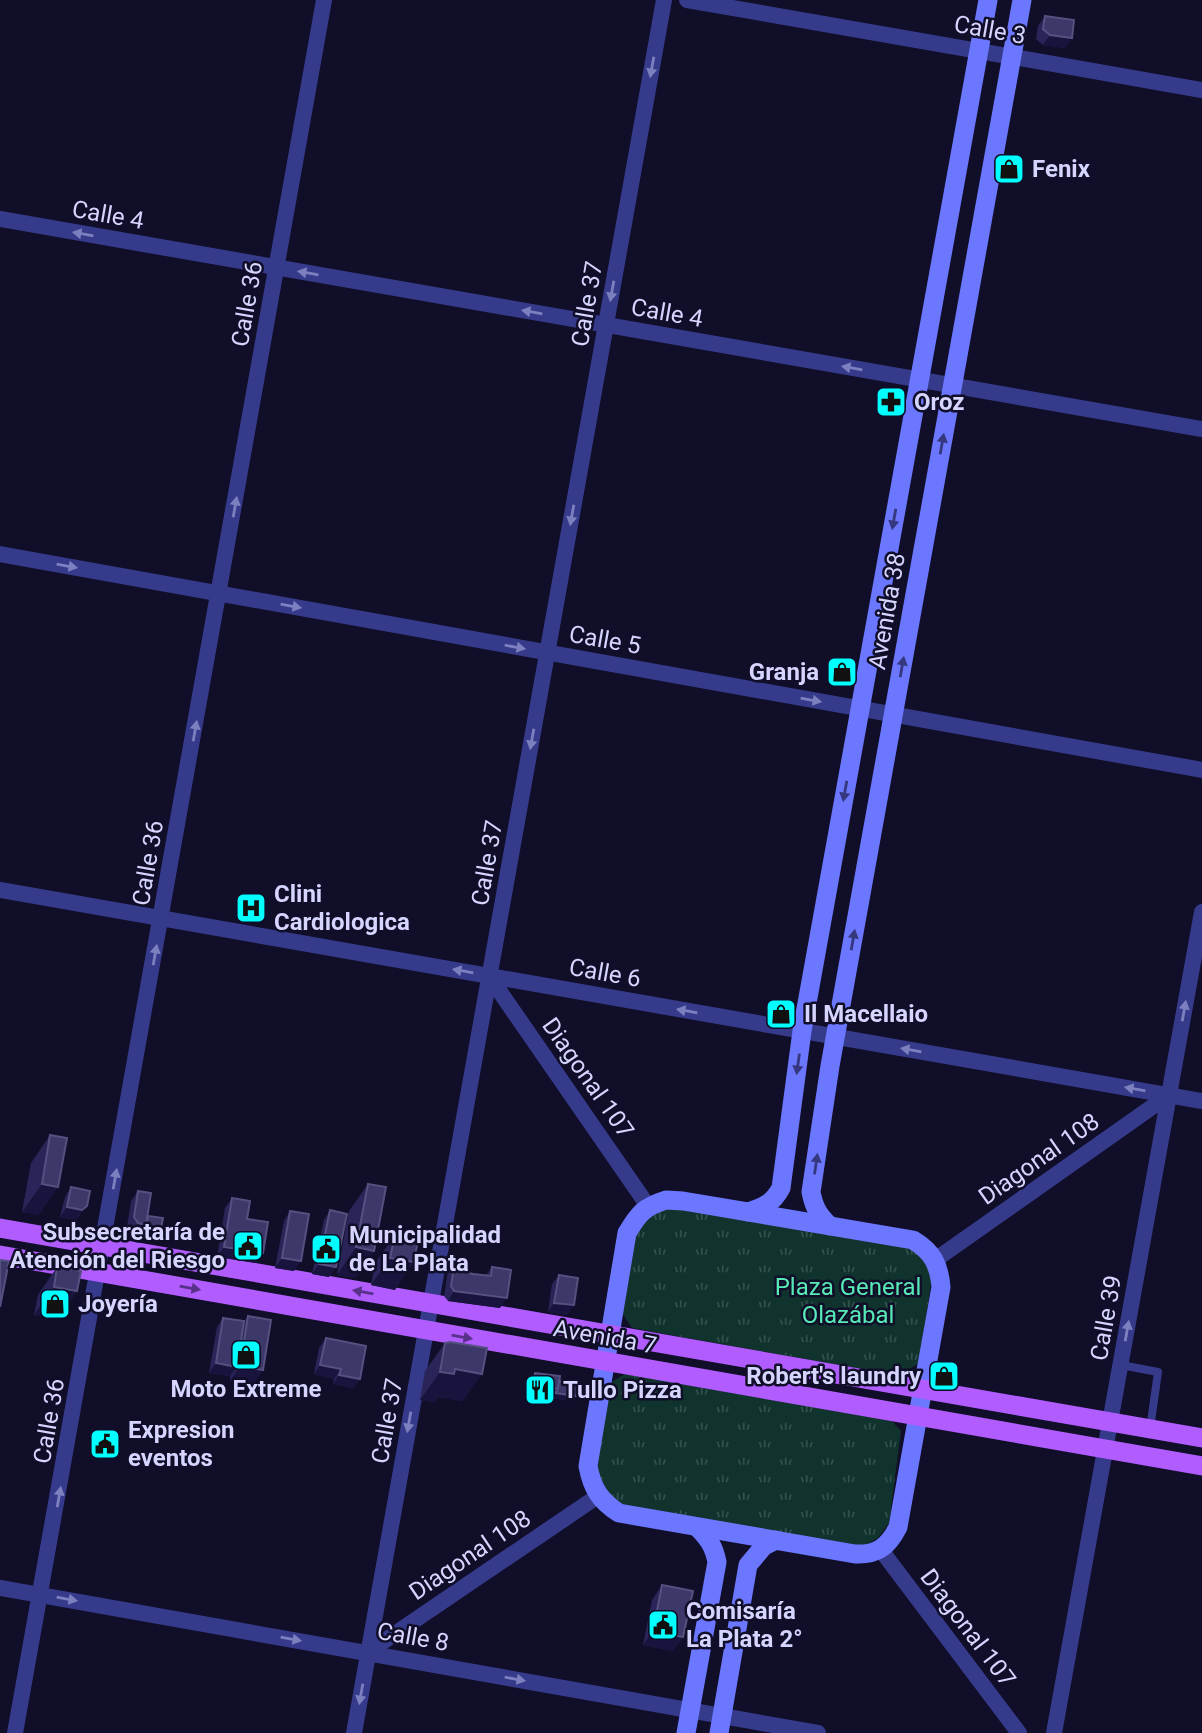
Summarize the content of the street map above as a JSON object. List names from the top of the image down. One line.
{"streets":{"main road":["Avenida 38","Avenida 7"],"street":["Calle 3","Calle 4","Calle 36","Calle 37","Calle 5","Calle 6","Diagonal 107","Diagonal 108","Calle 39","Calle 8"]},"crossings":[["Calle 3","Avenida 38"],["Calle 4","Calle 36"],["Calle 4","Calle 37"],["Calle 4","Avenida 38"],["Calle 36","Calle 5"],["Calle 36","Calle 6"],["Calle 36","Avenida 7"],["Calle 36","Calle 8"],["Calle 37","Calle 5"],["Calle 37","Calle 6"],["Calle 37","Diagonal 107"],["Calle 37","Diagonal 108"],["Calle 37","Avenida 7"],["Calle 37","Calle 8"],["Avenida 38","Calle 5"],["Avenida 38","Calle 6"],["Calle 6","Diagonal 107"],["Calle 6","Diagonal 108"],["Calle 6","Calle 39"],["Diagonal 108","Calle 39"],["Diagonal 108","Calle 8"],["Calle 39","Avenida 7"]],"one_way":["Calle 4","Calle 36","Calle 37","Calle 5","Calle 6","Calle 39","Calle 8"],"parks":["Plaza General Olazábal"],"places":{"shop":["Fenix","Granja","Il Macellaio","Joyería","Moto Extreme","Robert's laundry"],"pharmacy":["Oroz"],"hospital":["Clini Cardiologica"],"public building":["Subsecretaría de Atención del Riesgo","Municipalidad de La Plata","Expresion eventos","Comisaría La Plata 2°"],"restaurant":["Tullo Pizza"]}}
